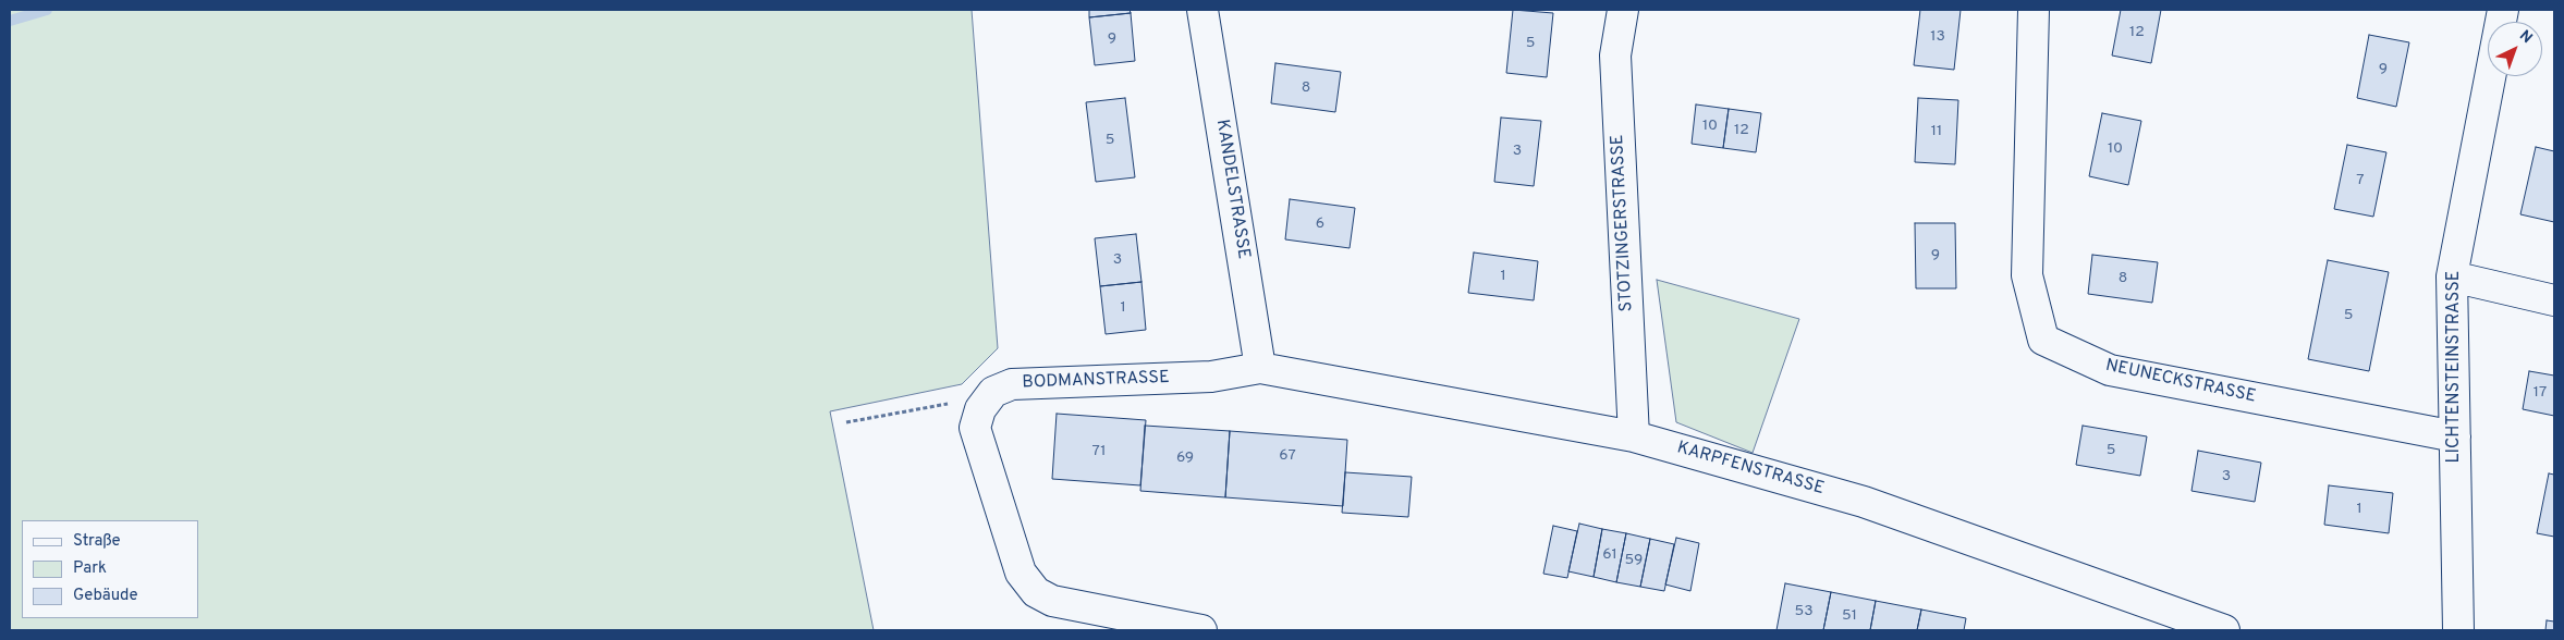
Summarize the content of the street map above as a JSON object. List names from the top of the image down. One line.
{"streets":{"street":["KANDELSTRASSE","STOTZINGERSTRASSE","LICHTENSTEINSTRASSE","BODMANSTRASSE","NEUNECKSTRASSE","KARPFENSTRASSE"]},"crossings":[["KANDELSTRASSE","BODMANSTRASSE"],["KANDELSTRASSE","KARPFENSTRASSE"],["STOTZINGERSTRASSE","KARPFENSTRASSE"],["LICHTENSTEINSTRASSE","NEUNECKSTRASSE"],["BODMANSTRASSE","KARPFENSTRASSE"]],"house_numbers":["12","13","9","5","9","8","10","12","11","5","10","3","7","6","9","3","1","8","1","5","17","5","71","67","69","3","1","61","59","53","51"],"legend":["Straße","Park","Gebäude"],"north":"top right"}
